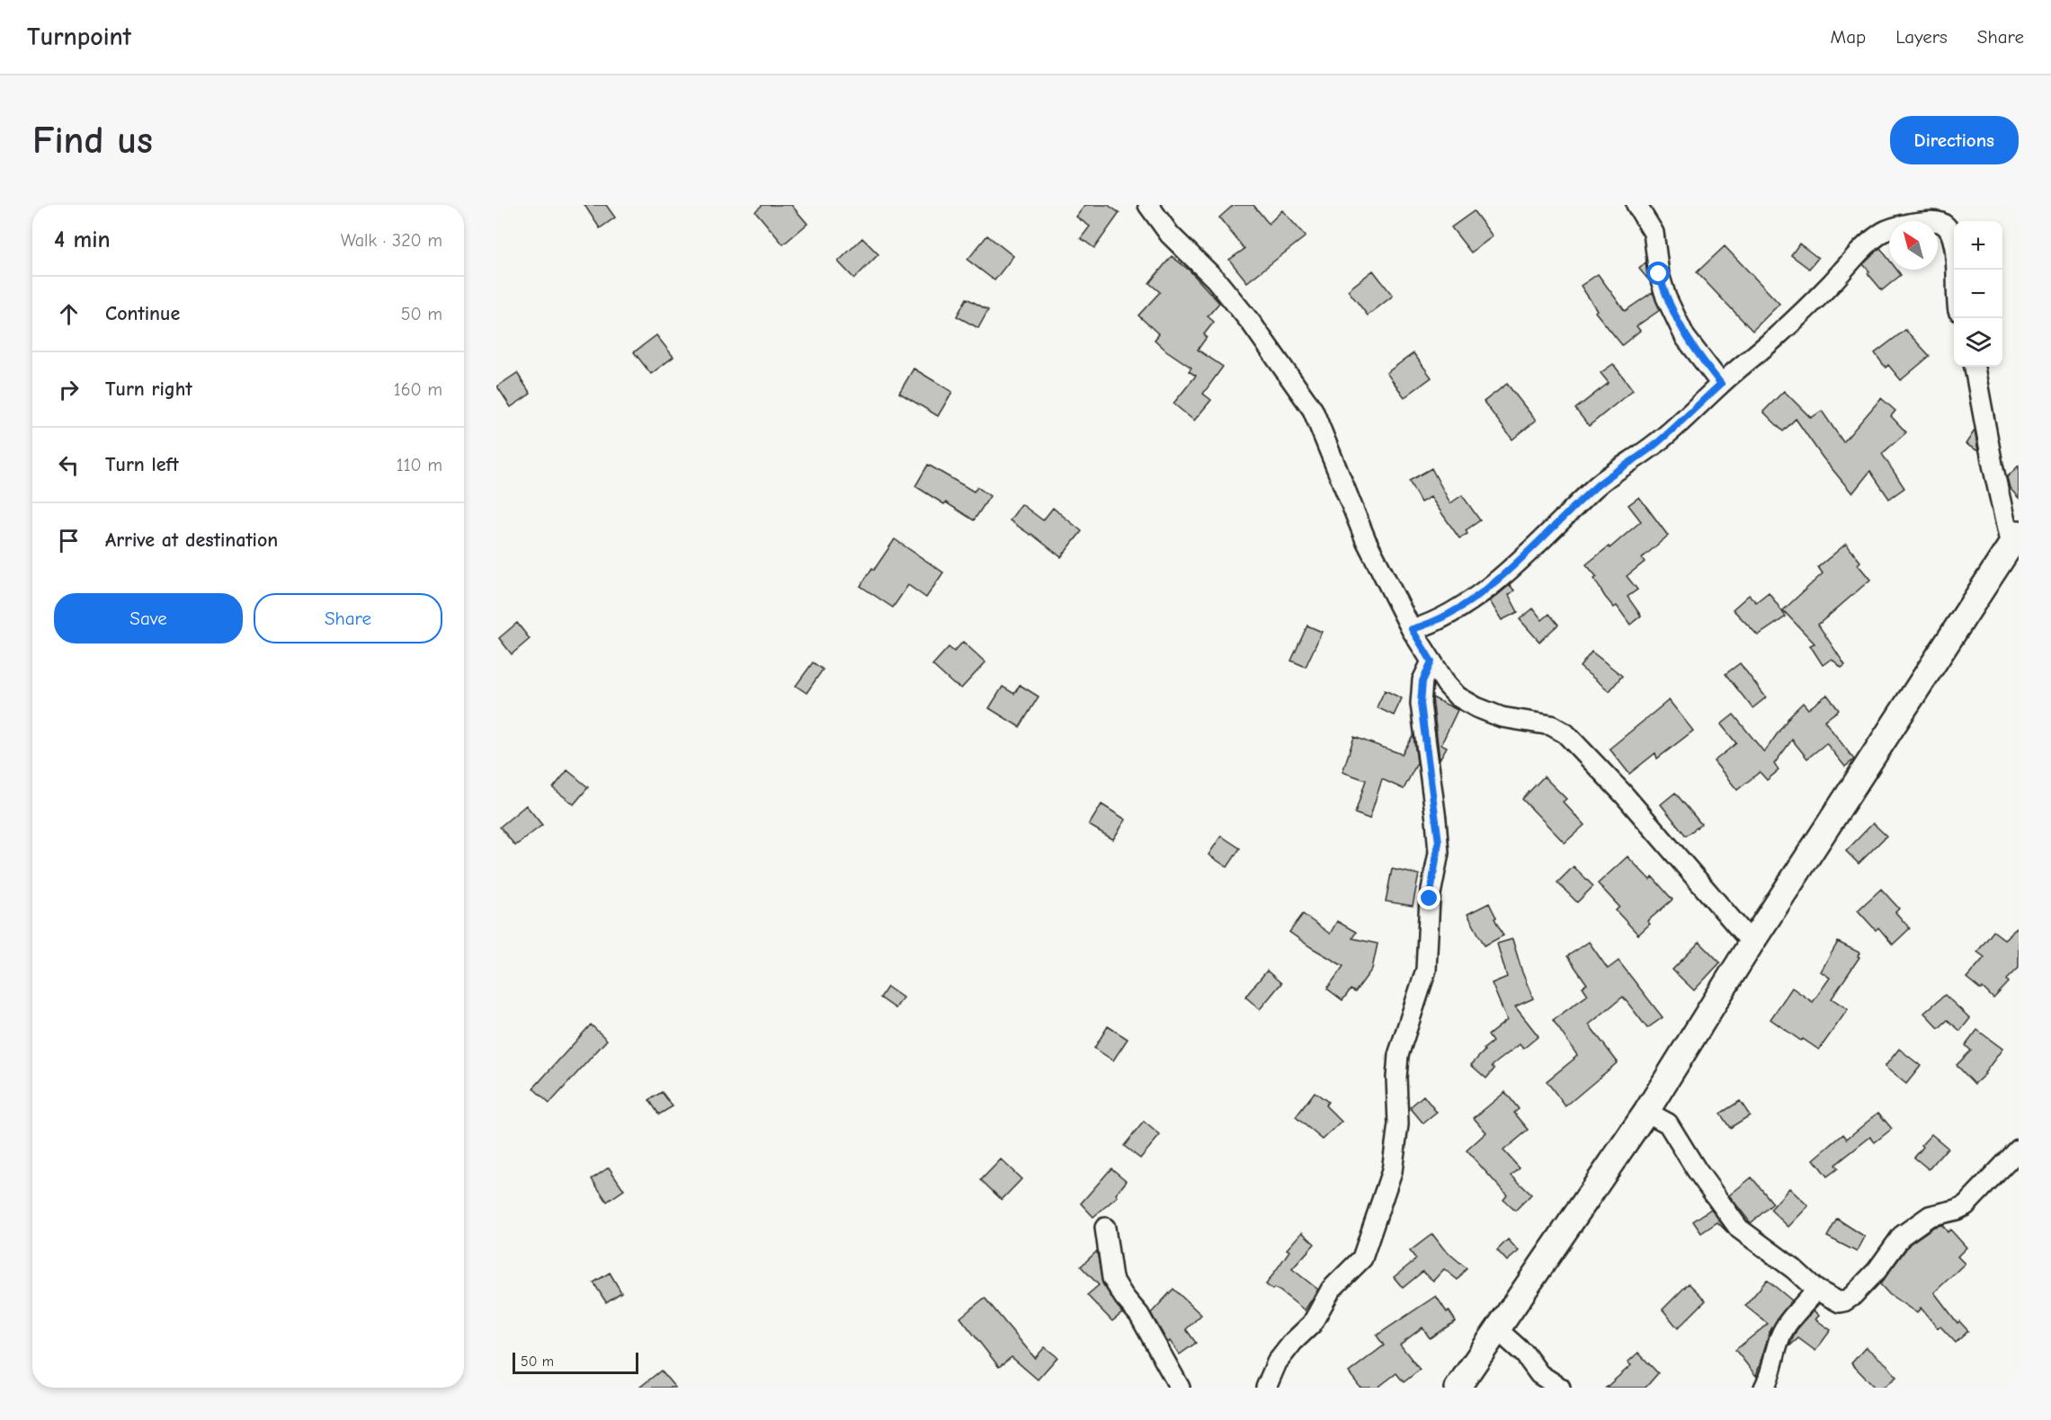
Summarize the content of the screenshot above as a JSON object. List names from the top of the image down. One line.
{"scale_bar":"50 m","north":"top left","page":{"header":"Turnpoint","nav":["Map","Layers","Share"],"buttons":["Directions",["Save","Share"]],"title":"Find us","heading":["4 min","Walk · 320 m"],"map_buttons":["+","−"],"list":[["Continue","50 m"],["Turn right","160 m"],["Turn left","110 m"],"Arrive at destination"],"scale":"50 m"}}
